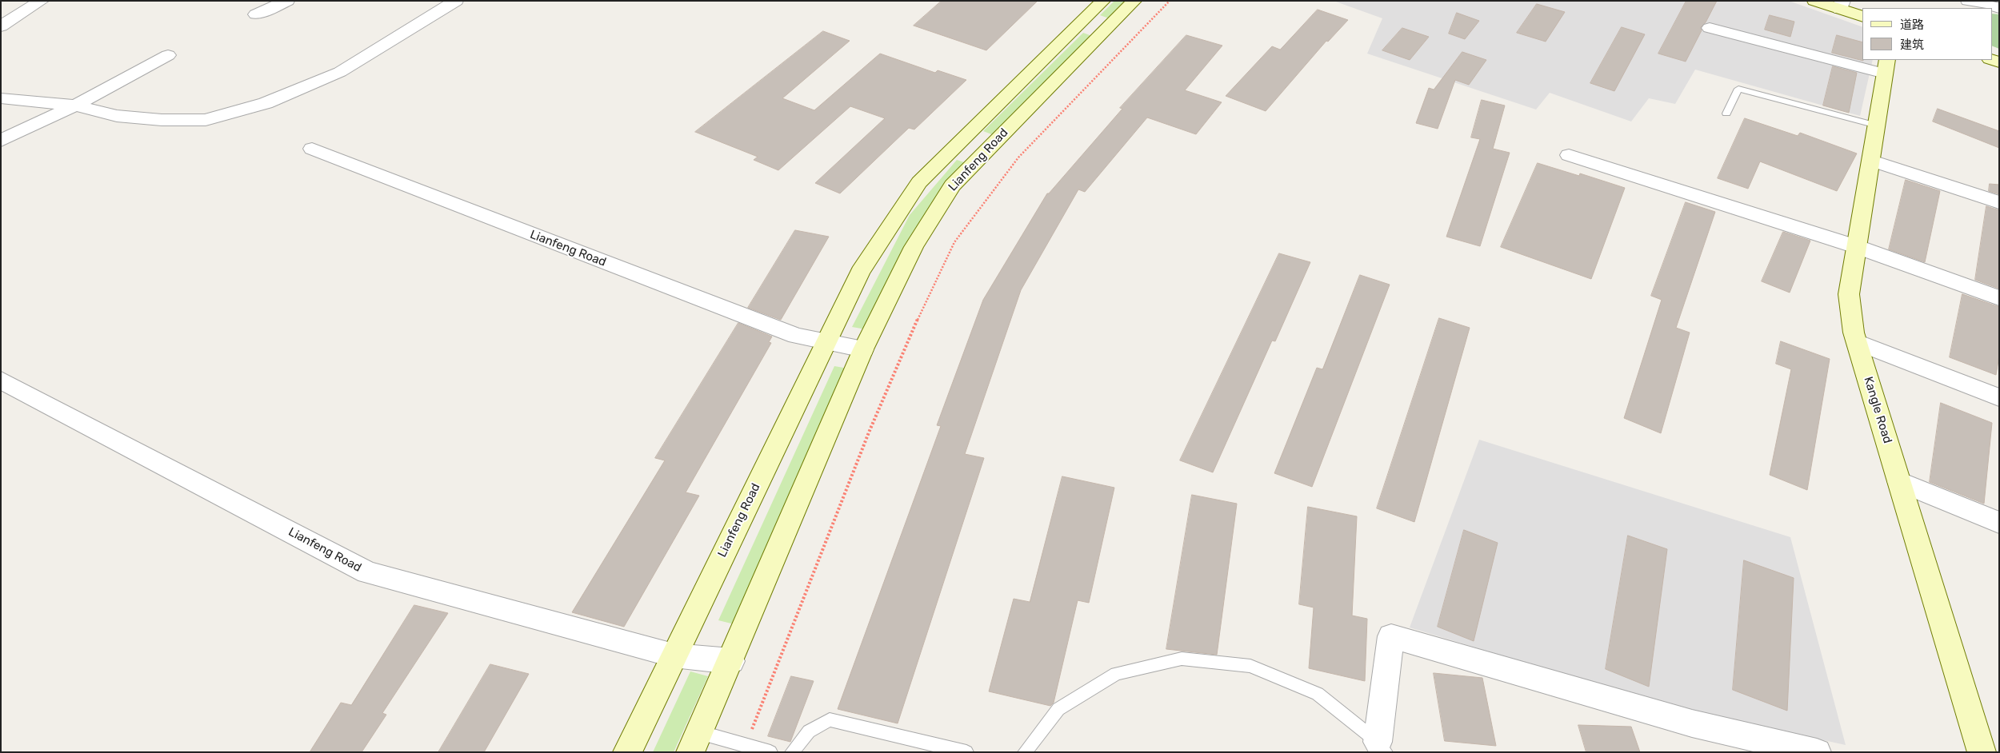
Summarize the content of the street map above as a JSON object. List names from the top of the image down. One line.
{"streets":{"main road":["Lianfeng Road","Kangle Road"]},"legend":["道路","建筑"]}
